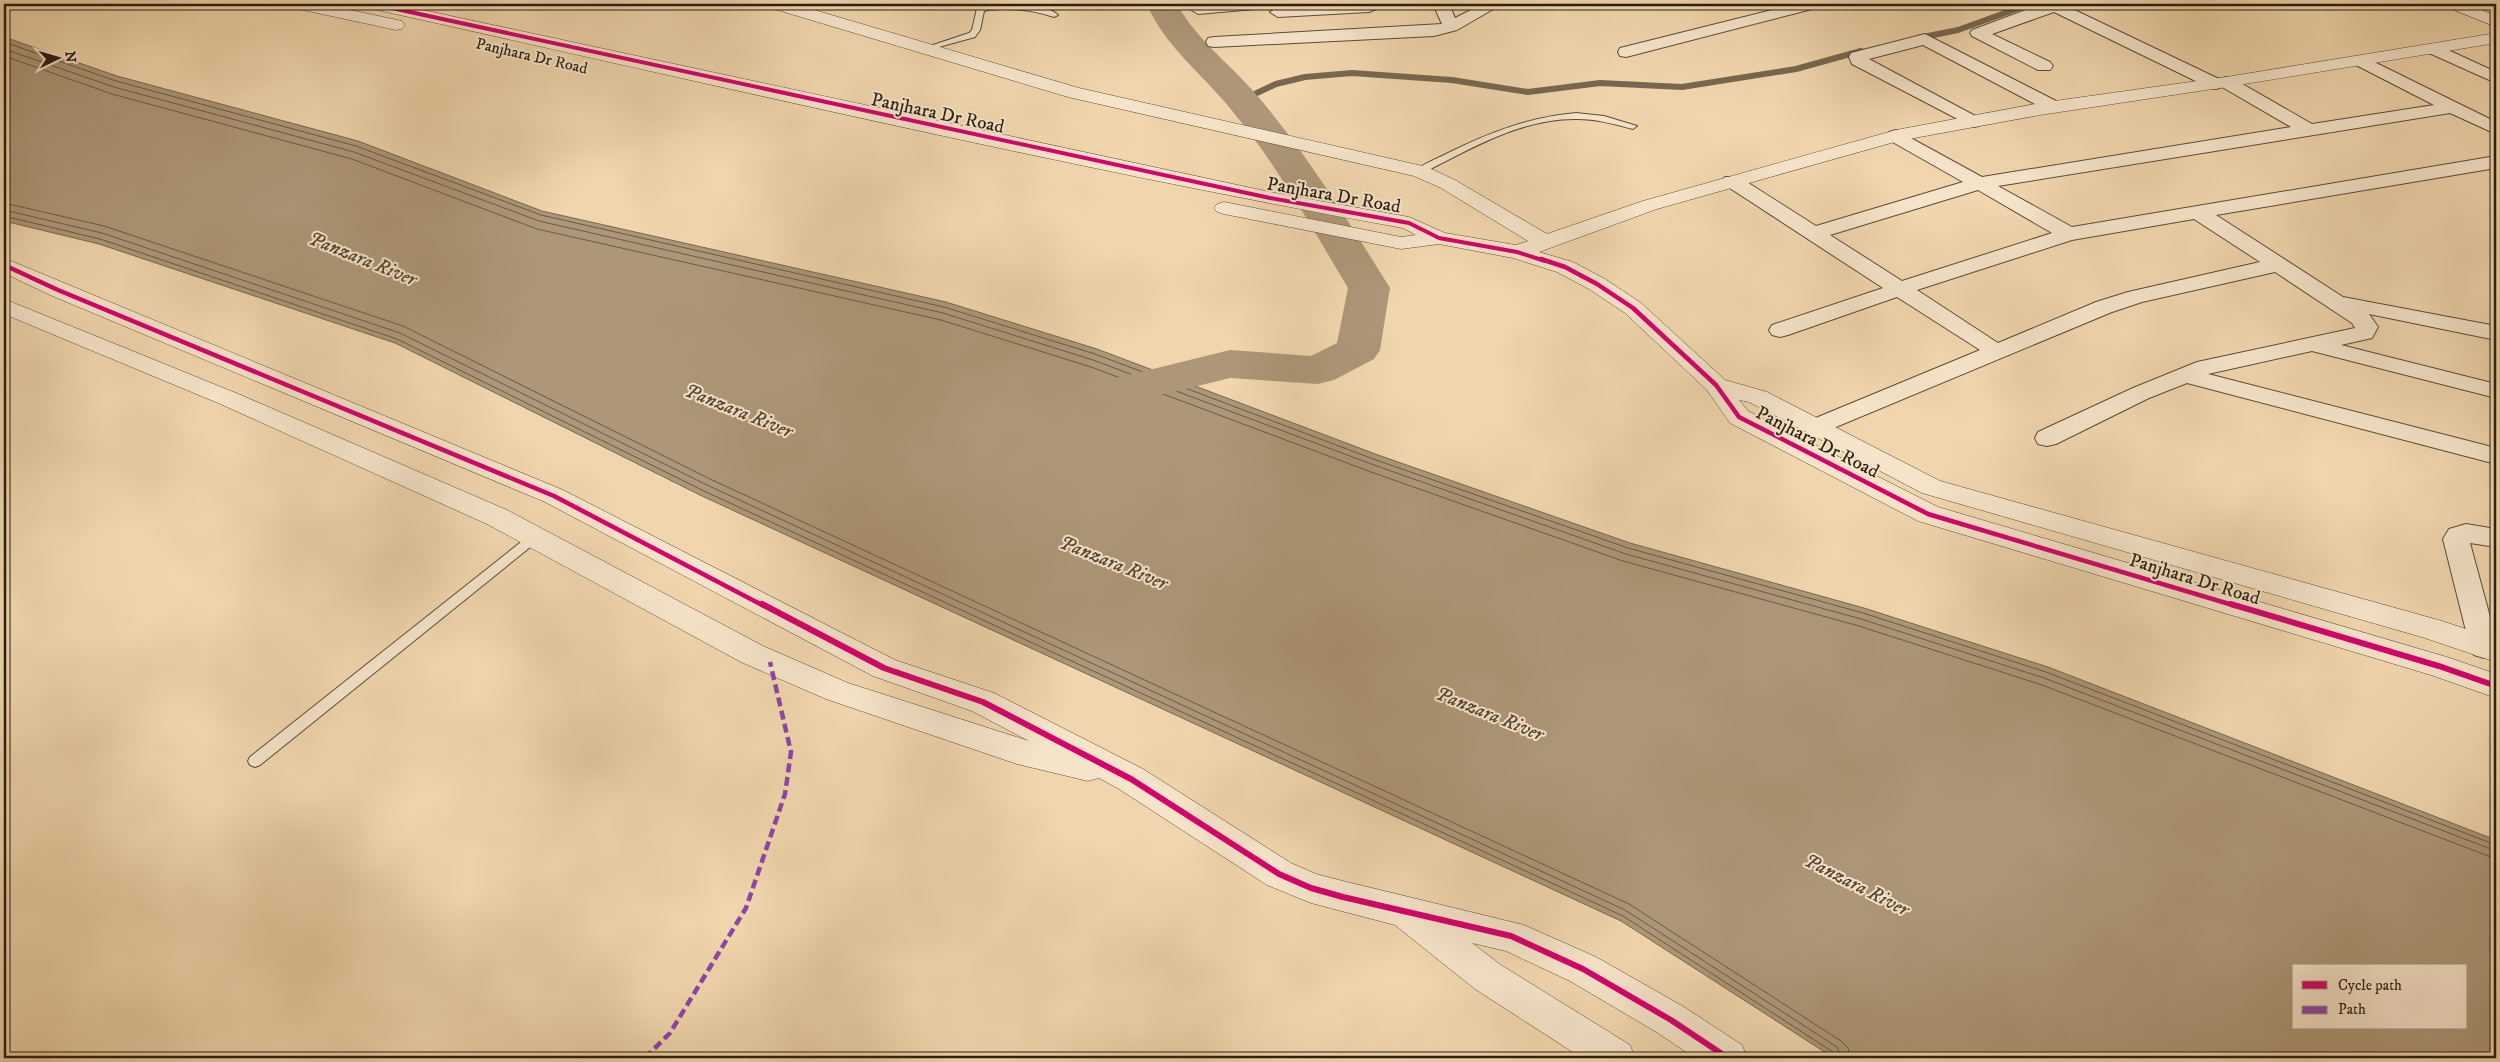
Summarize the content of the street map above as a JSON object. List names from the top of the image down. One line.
{"streets":{"street":["Panjhara Dr Road"]},"water":["Panzara River"],"legend":["Cycle path","Path"],"north":"right"}
